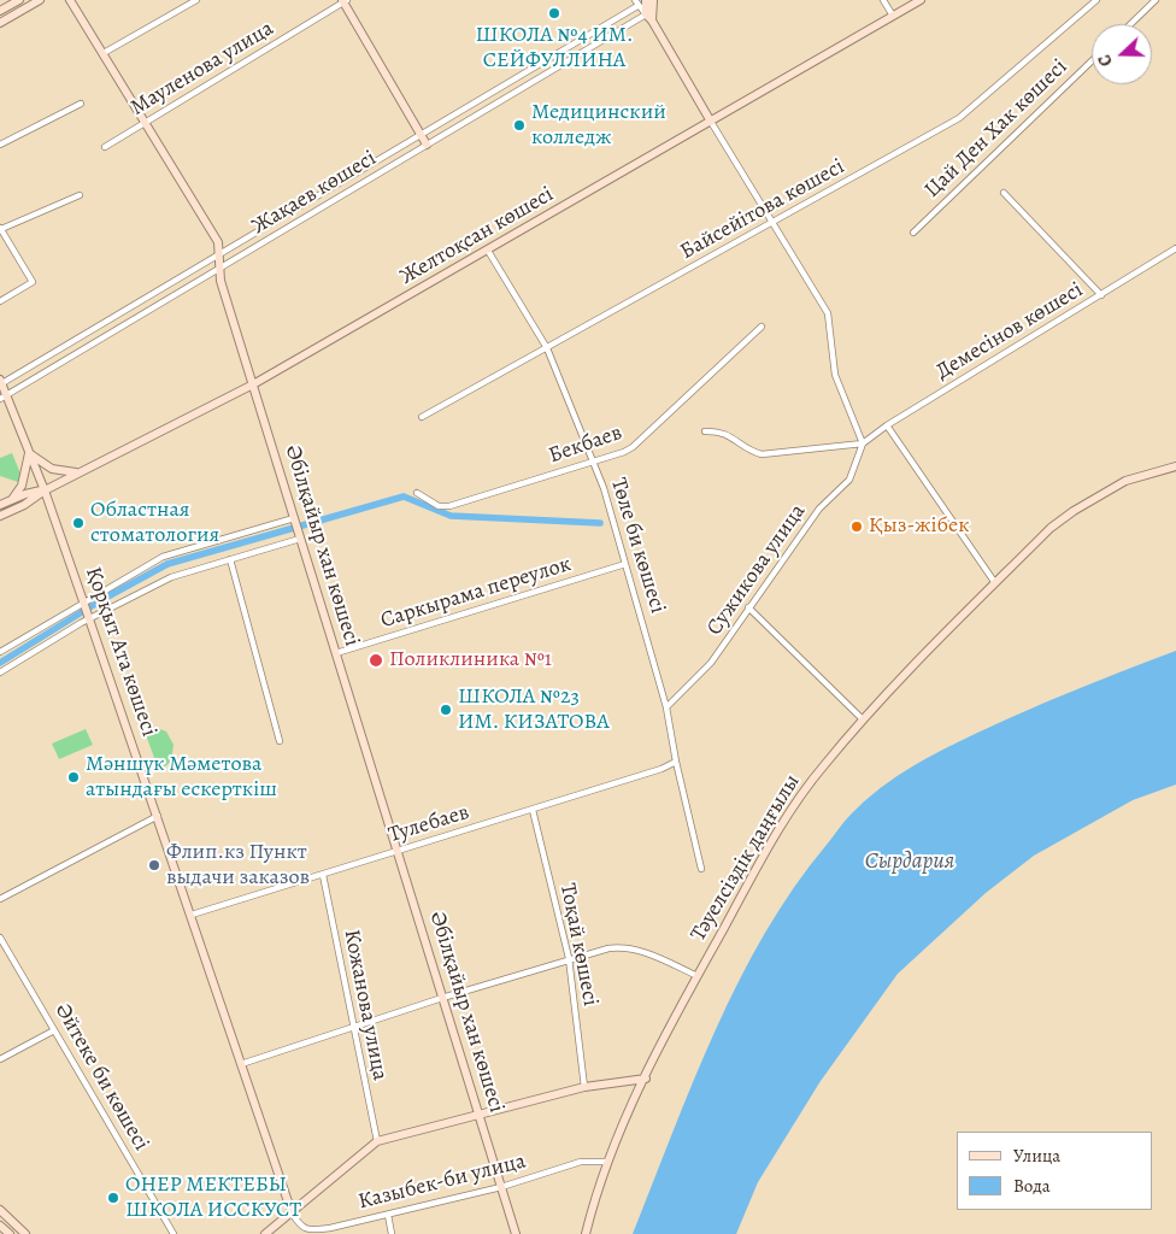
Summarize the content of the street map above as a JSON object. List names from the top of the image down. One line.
{"streets":{"street":["Мауленова улица","Цай Ден Хак көшесі","Жақаев көшесі","Байсейітова көшесі","Желтоқсан көшесі","Демесінов көшесі","Бекбаев","Әбілқайыр хан көшесі","Төле би көшесі","Сужикова улица","Саркырама переулок","Қорқыт Ата көшесі","Тулебаев","Тәуелсіздік даңғылы","Тоқай көшесі","Кожанова улица","Әйтеке би көшесі","Казыбек-би улица"]},"crossings":[["Мауленова улица","Әбілқайыр хан көшесі"],["Жақаев көшесі","Әбілқайыр хан көшесі"],["Жақаев көшесі","Қорқыт Ата көшесі"],["Байсейітова көшесі","Төле би көшесі"],["Желтоқсан көшесі","Әбілқайыр хан көшесі"],["Желтоқсан көшесі","Төле би көшесі"],["Желтоқсан көшесі","Қорқыт Ата көшесі"],["Демесінов көшесі","Сужикова улица"],["Бекбаев","Төле би көшесі"],["Әбілқайыр хан көшесі","Саркырама переулок"],["Әбілқайыр хан көшесі","Тулебаев"],["Әбілқайыр хан көшесі","Казыбек-би улица"],["Төле би көшесі","Сужикова улица"],["Төле би көшесі","Саркырама переулок"],["Төле би көшесі","Тулебаев"],["Қорқыт Ата көшесі","Тулебаев"],["Қорқыт Ата көшесі","Казыбек-би улица"],["Тулебаев","Тоқай көшесі"],["Тулебаев","Кожанова улица"],["Тәуелсіздік даңғылы","Казыбек-би улица"]],"water":["Сырдария"],"places":["ШКОЛА №4 ИМ. СЕЙФУЛЛИНА","Медицинский колледж","Областная стоматология","Қыз-жібек","Поликлиника №1","ШКОЛА №23 ИМ. КИЗАТОВА","Мәншүк Мәметова атындағы ескерткіш","Флип.кз Пункт выдачи заказов","ОНЕР МЕКТЕБЫ ШКОЛА ИССКУСТ"],"legend":["Улица","Вода"],"north":"left"}
